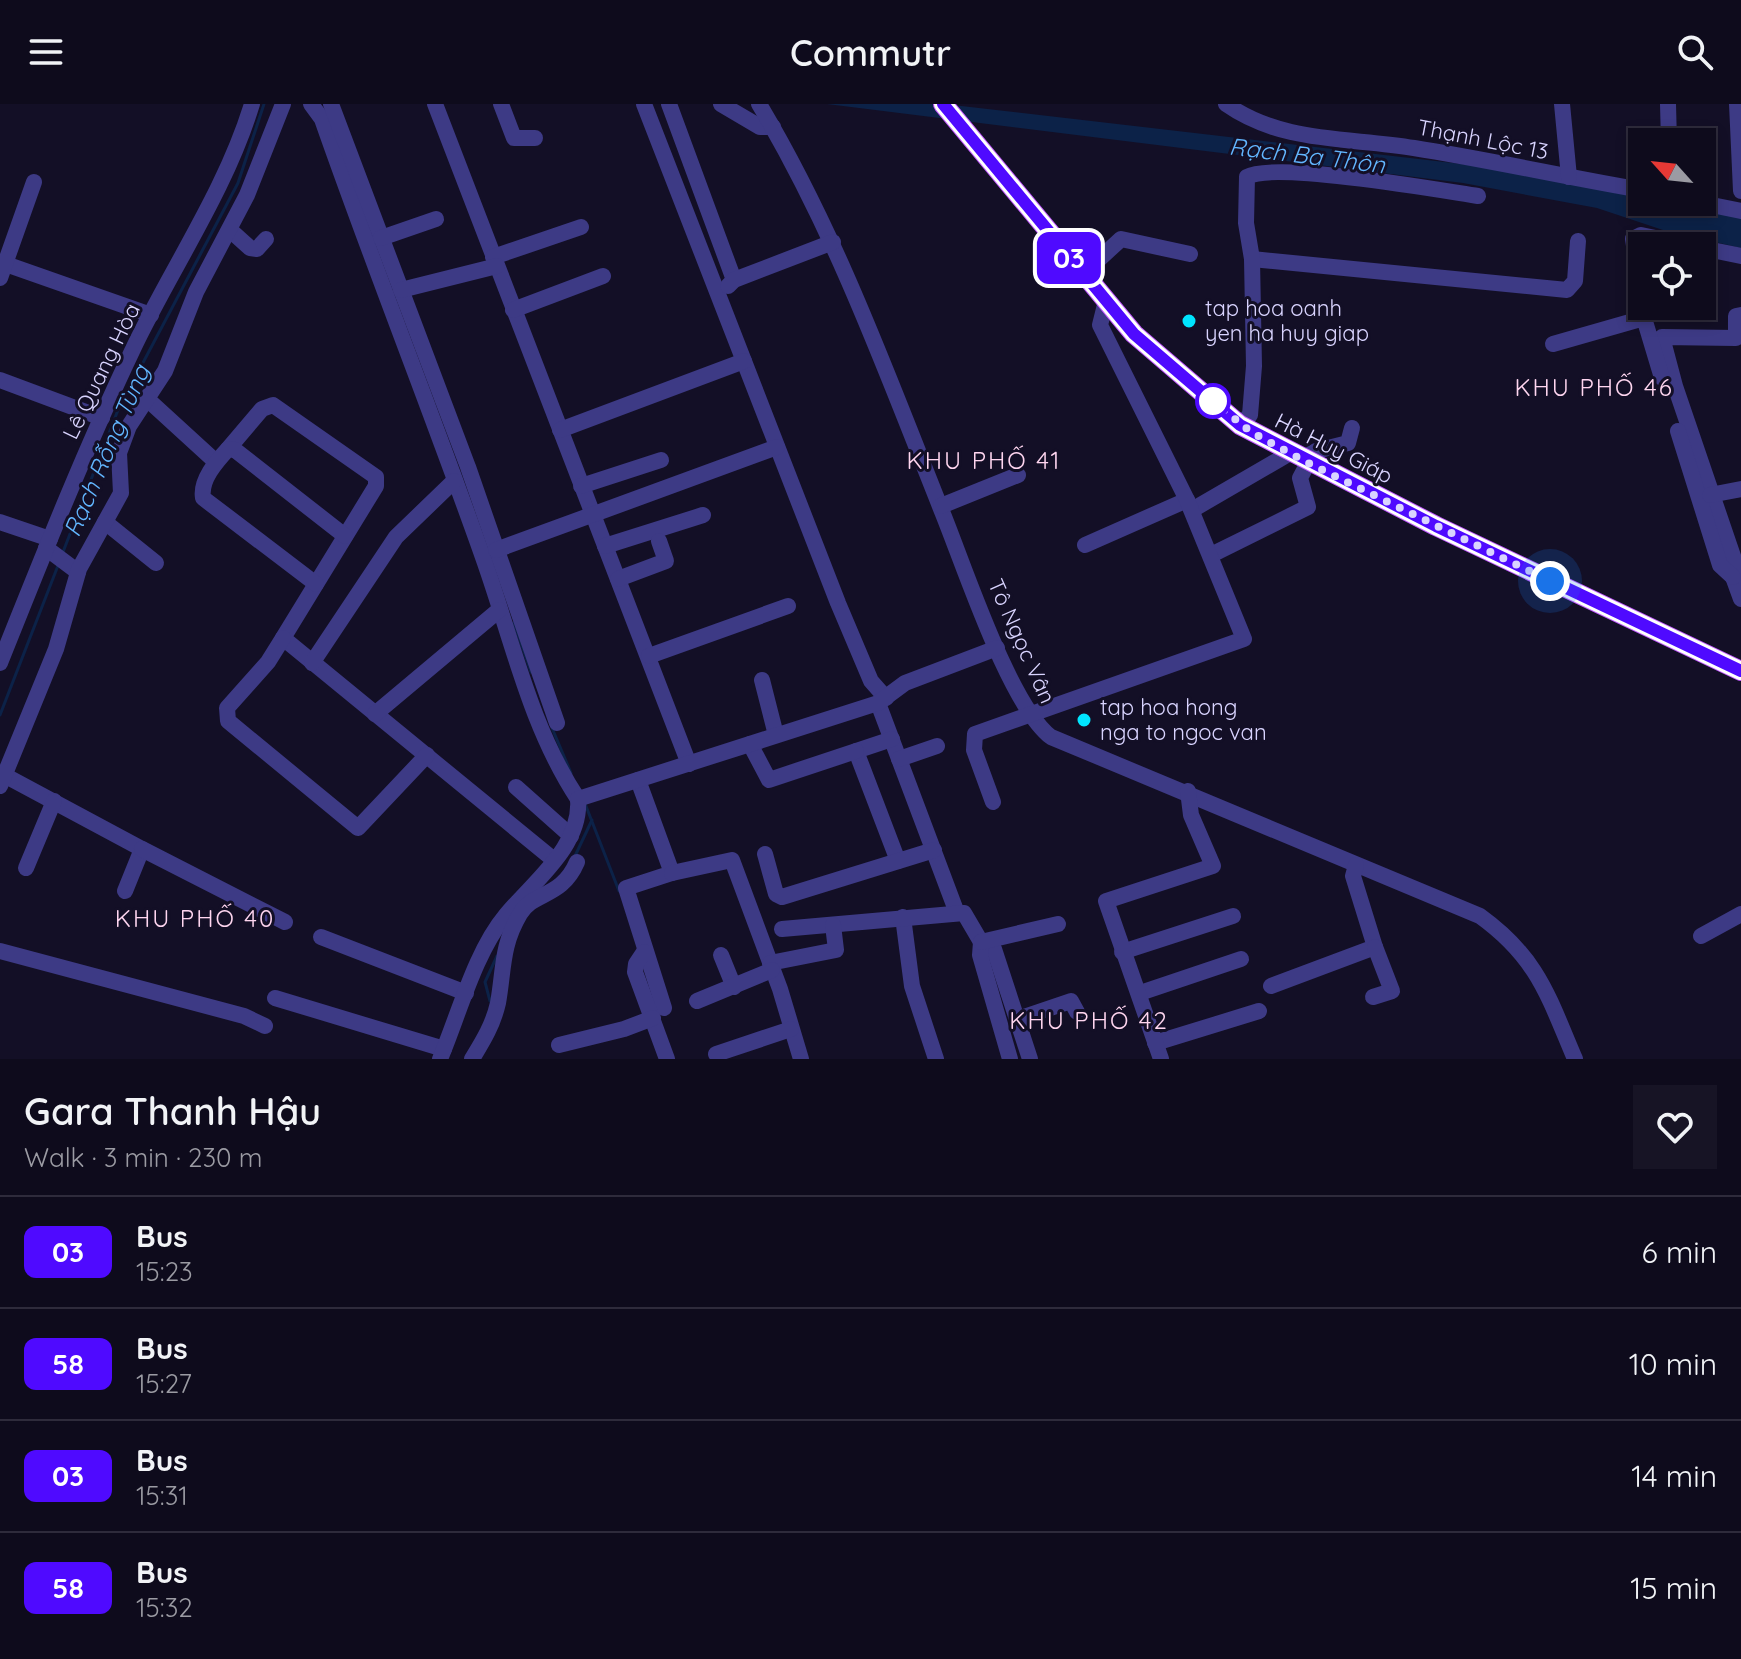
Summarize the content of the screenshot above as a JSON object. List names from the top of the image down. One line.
{"streets":{"main road":["Hà Huy Giáp"],"street":["Thạnh Lộc 13","Lê Quang Hòa","Tô Ngọc Vân"]},"districts":["KHU PHỐ 46","KHU PHỐ 41","KHU PHỐ 40","KHU PHỐ 42"],"water":["Rạch Ba Thôn","Rạch Rỗng Tùng"],"places":["tap hoa oanh yen ha huy giap","tap hoa hong nga to ngoc van"],"lines":["bus line 03"],"north":"top left","page":{"header":"Commutr","on_map":"03","heading":["Gara Thanh Hậu","Walk · 3 min · 230 m"],"list":[{"mark":"03","name":"Bus","note":"15:23","value":"6 min"},{"mark":"58","name":"Bus","note":"15:27","value":"10 min"},{"mark":"03","name":"Bus","note":"15:31","value":"14 min"},{"mark":"58","name":"Bus","note":"15:32","value":"15 min"}]}}
